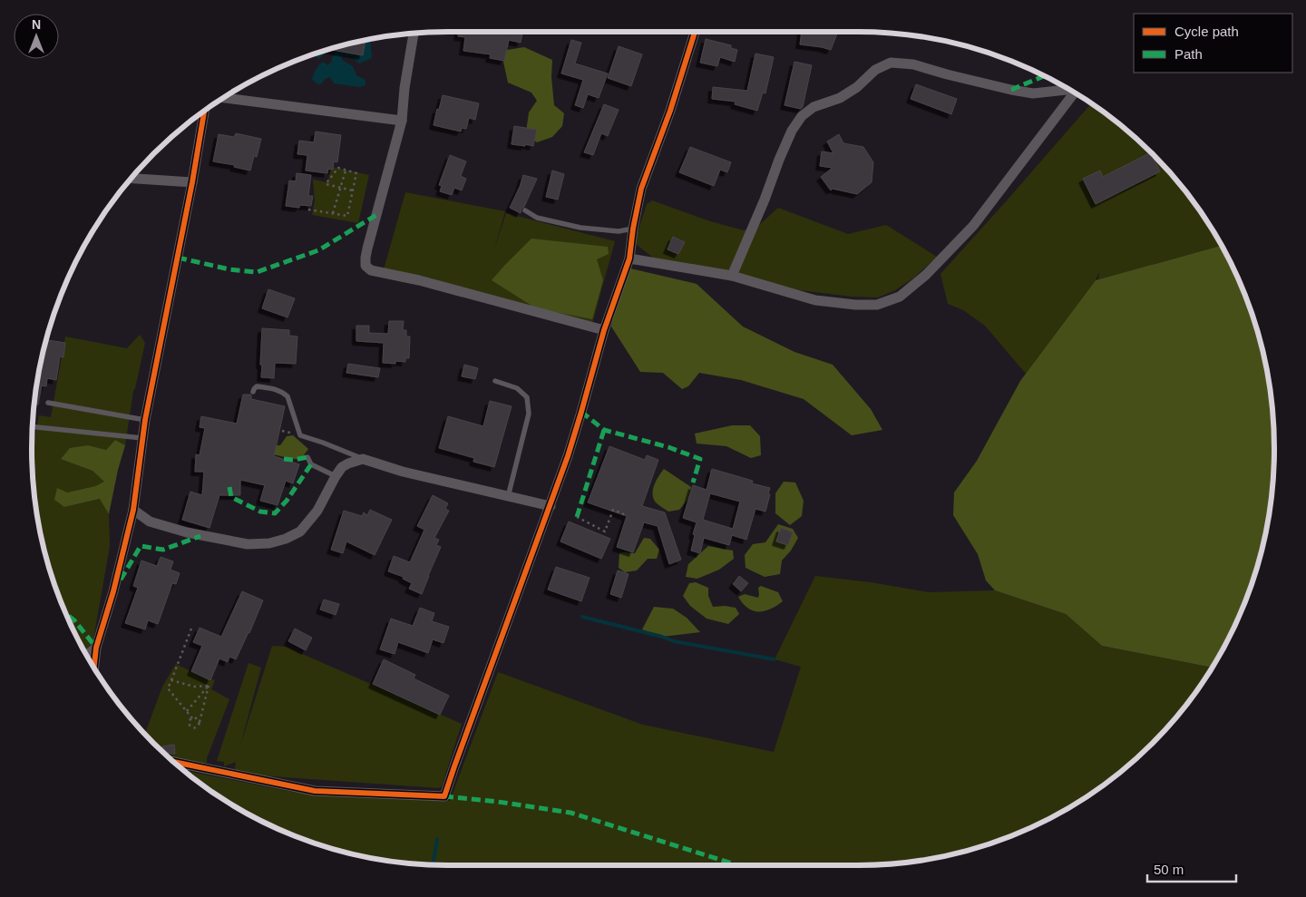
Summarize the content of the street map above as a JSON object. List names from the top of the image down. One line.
{"legend":["Cycle path","Path"],"scale_bar":"50 m","north":"top"}
